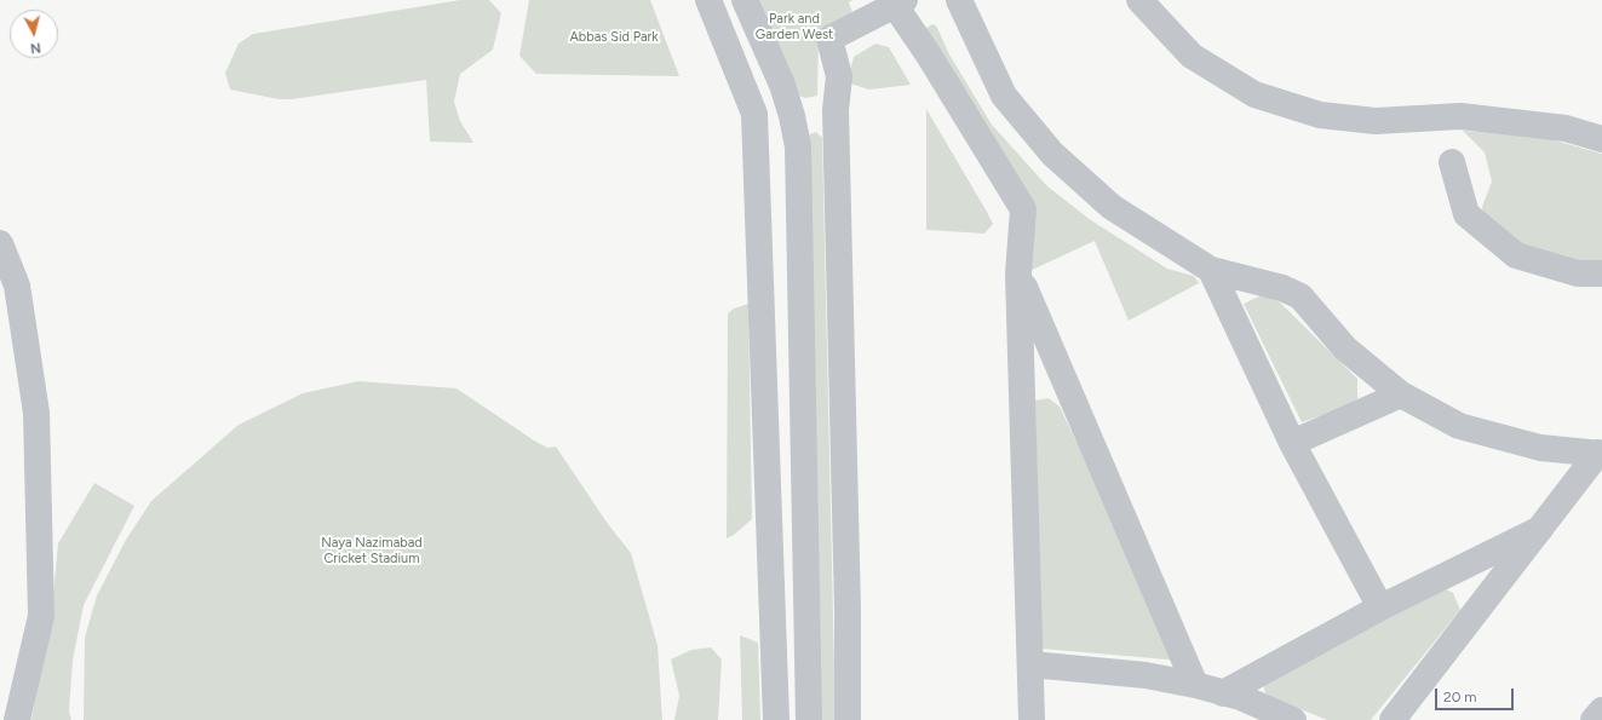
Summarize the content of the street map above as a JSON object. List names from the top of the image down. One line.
{"parks":["Park and Garden West","Abbas Sid Park","Naya Nazimabad Cricket Stadium"],"scale_bar":"20 m","north":"bottom"}
